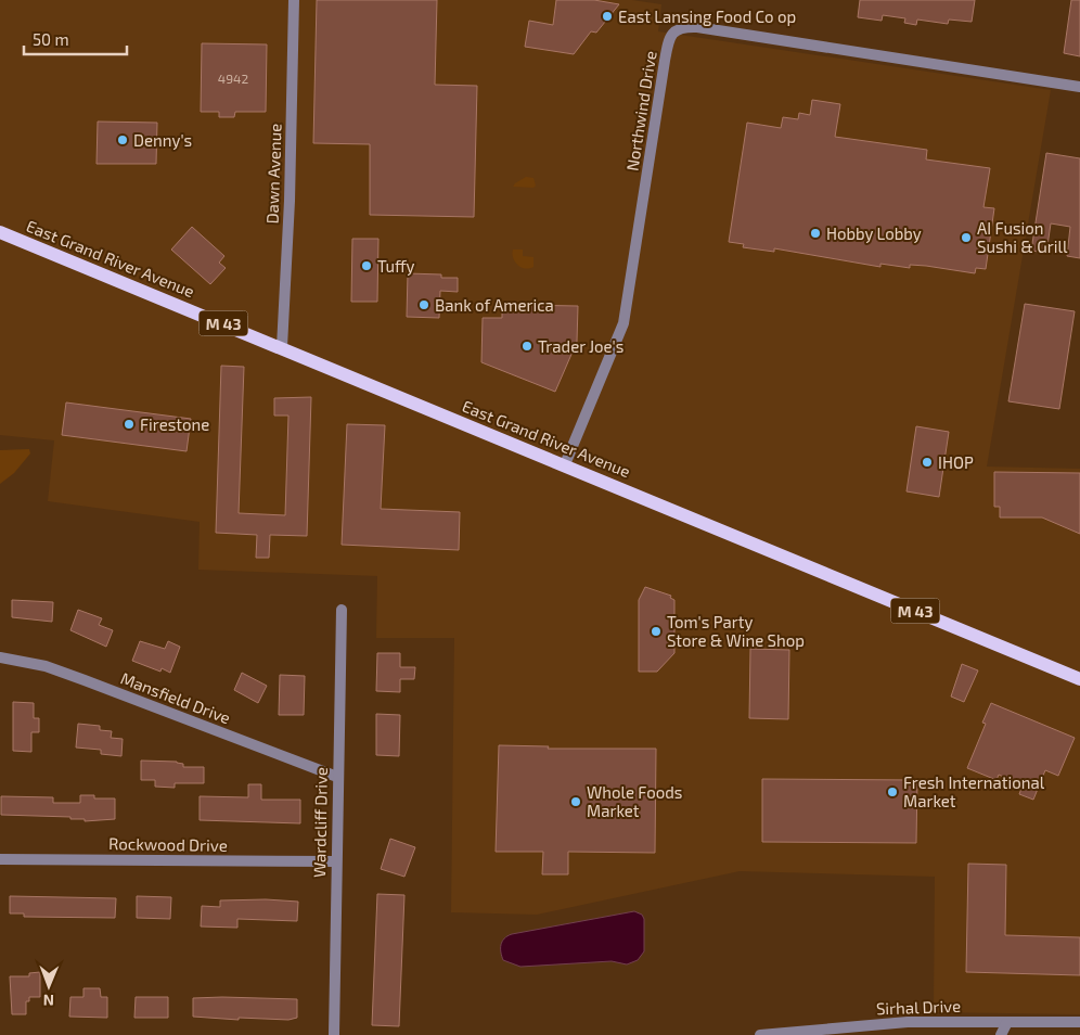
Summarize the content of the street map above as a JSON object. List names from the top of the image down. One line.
{"streets":{"main road":["East Grand River Avenue","M 43"],"street":["Northwind Drive","Dawn Avenue","Mansfield Drive","Wardcliff Drive","Rockwood Drive","Sirhal Drive"]},"crossings":[["Northwind Drive","East Grand River Avenue"],["Dawn Avenue","East Grand River Avenue"],["Mansfield Drive","Wardcliff Drive"],["Wardcliff Drive","Rockwood Drive"]],"places":["East Lansing Food Co op","Denny's","Hobby Lobby","AI Fusion Sushi & Grill","Tuffy","Bank of America","Trader Joe's","Firestone","IHOP","Tom's Party Store & Wine Shop","Fresh International Market","Whole Foods Market"],"house_numbers":["4942"],"scale_bar":"50 m","north":"bottom"}
